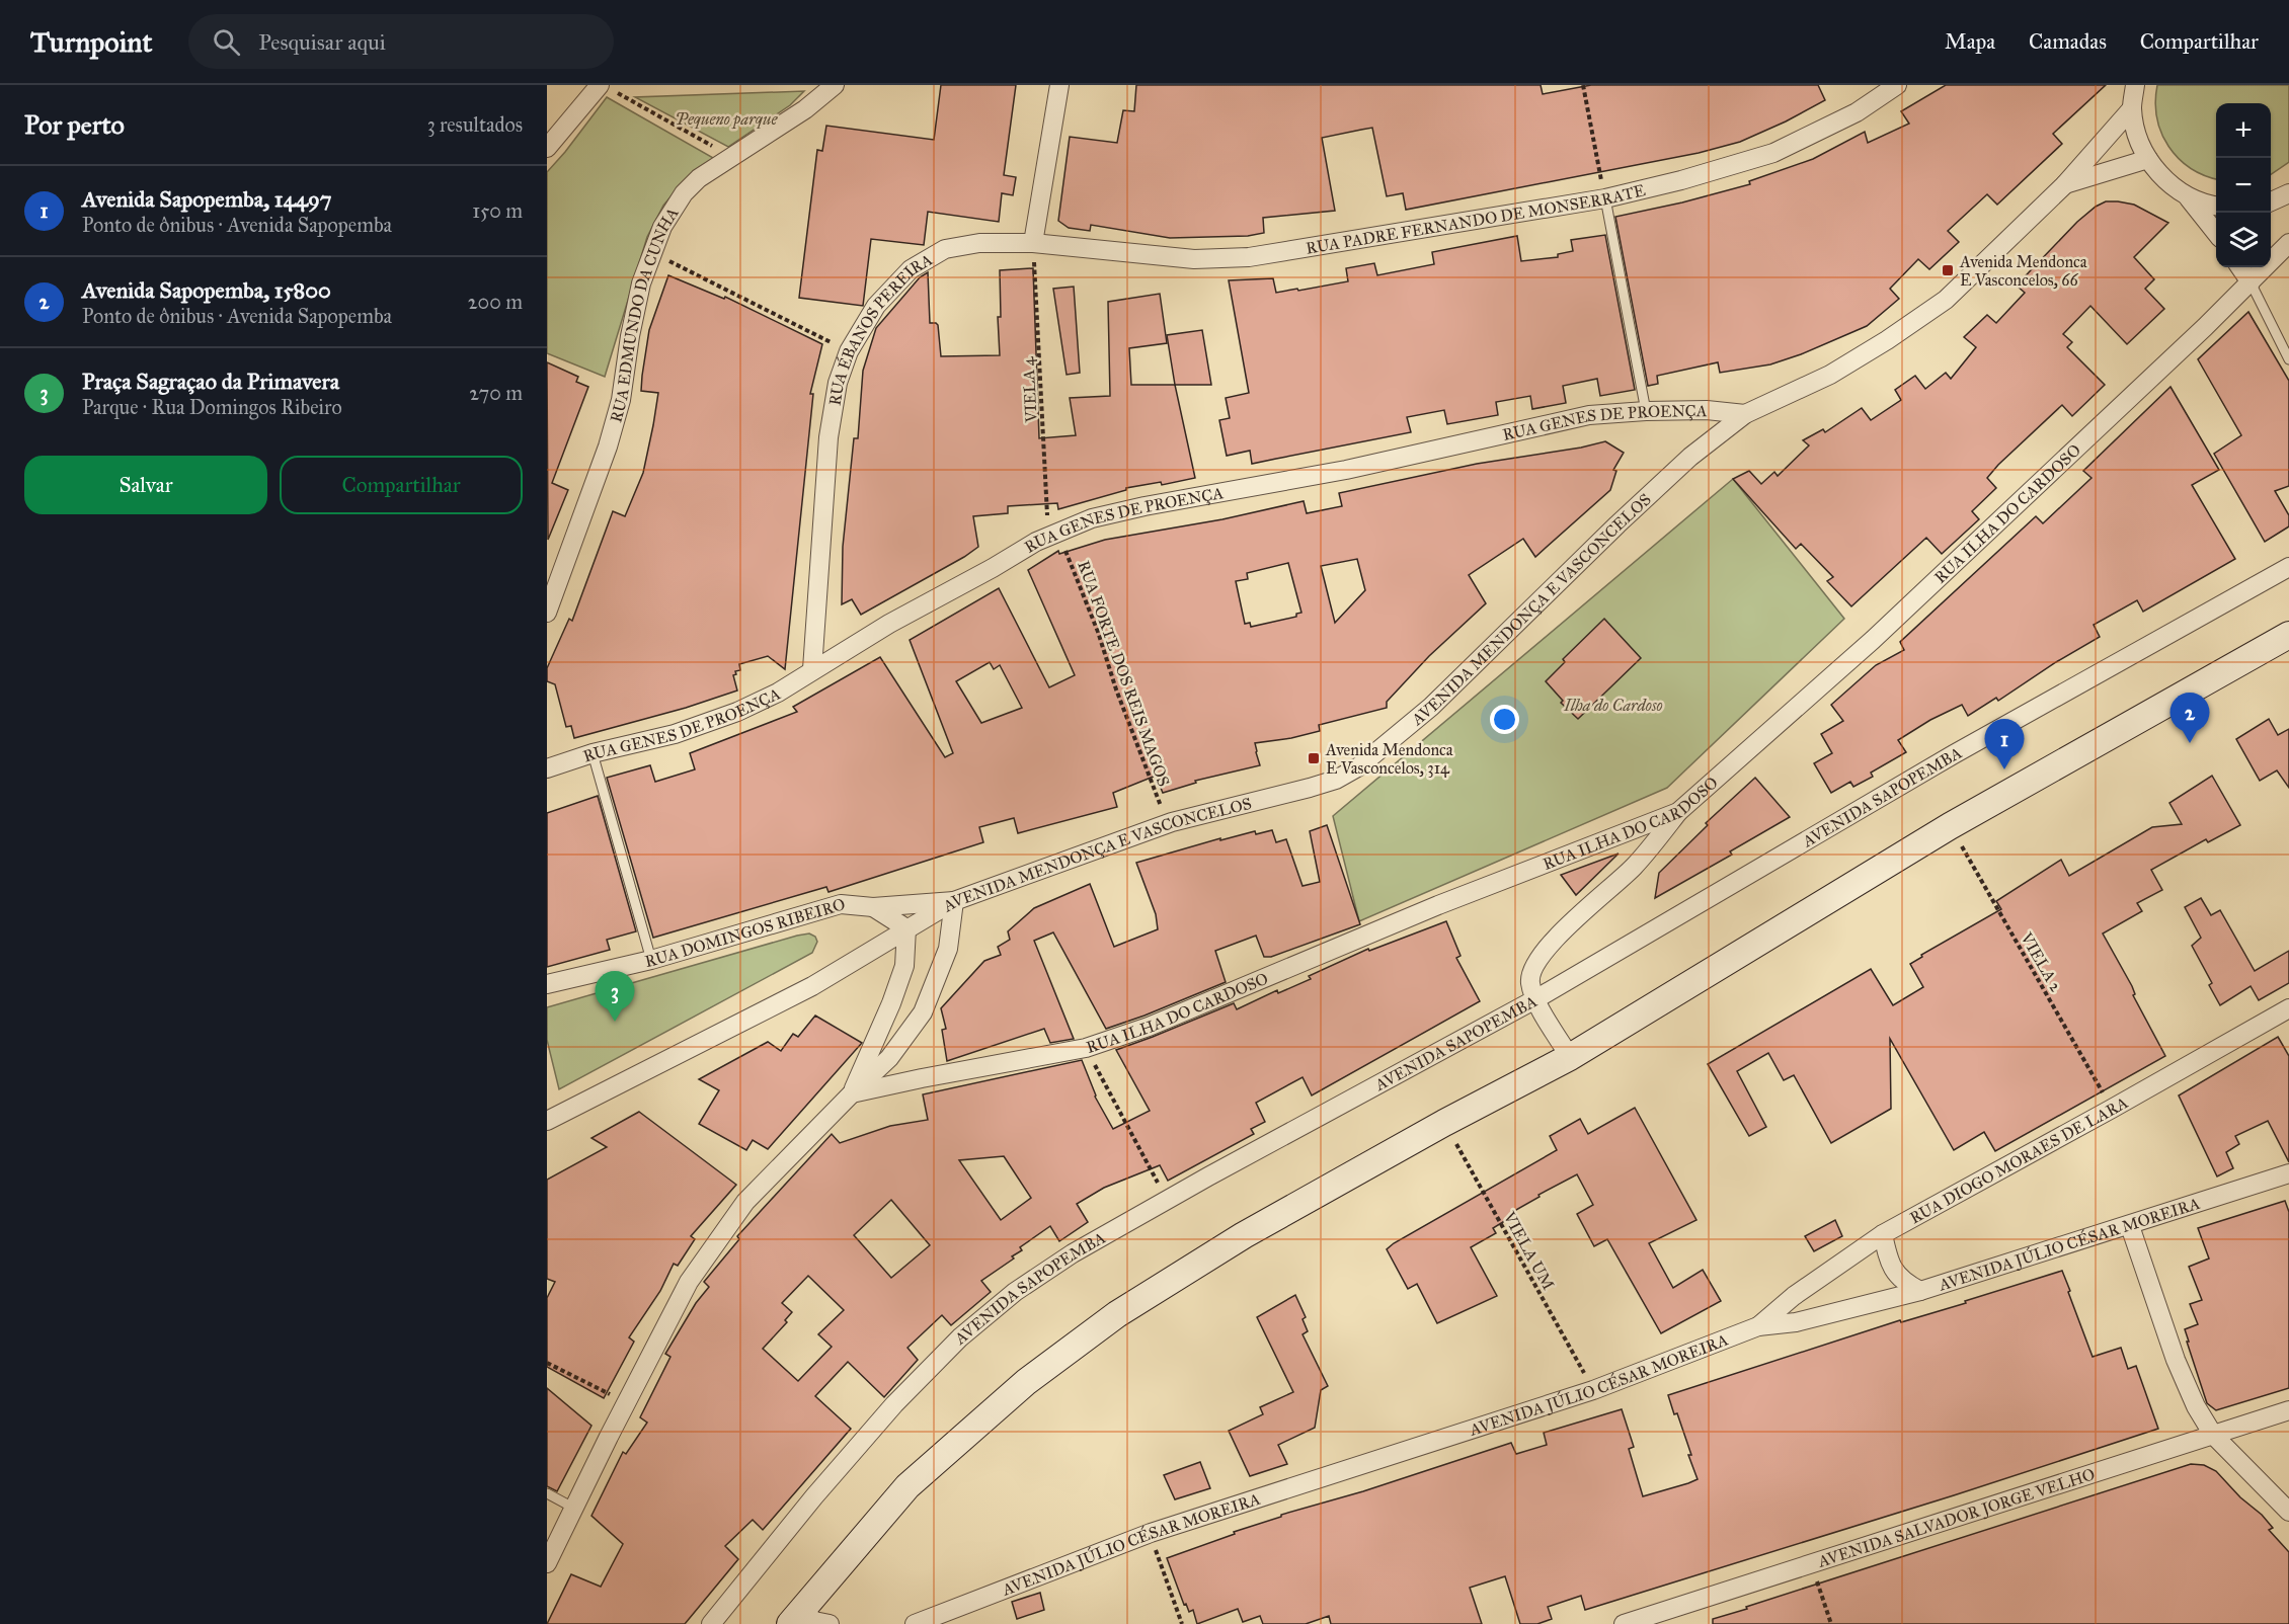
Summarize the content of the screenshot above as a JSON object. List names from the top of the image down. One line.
{"streets":{"street":["RUA PADRE FERNANDO DE MONSERRATE","RUA EDMUNDO DA CUNHA","RUA ÉBANOS PEREIRA","RUA GENES DE PROENÇA","RUA ILHA DO CARDOSO","AVENIDA MENDONÇA E VASCONCELOS","AVENIDA SAPOPEMBA","RUA DOMINGOS RIBEIRO","RUA DIOGO MORAES DE LARA","AVENIDA JÚLIO CÉSAR MOREIRA","AVENIDA SALVADOR JORGE VELHO"],"path":["VIELA 4","RUA FORTE DOS REIS MAGOS","VIELA 2","VIELA UM"]},"crossings":[["RUA PADRE FERNANDO DE MONSERRATE","RUA ÉBANOS PEREIRA"],["RUA PADRE FERNANDO DE MONSERRATE","VIELA 4"],["RUA ÉBANOS PEREIRA","VIELA 4"],["RUA ÉBANOS PEREIRA","RUA GENES DE PROENÇA"],["VIELA 4","RUA GENES DE PROENÇA"],["VIELA 4","RUA FORTE DOS REIS MAGOS"],["RUA GENES DE PROENÇA","AVENIDA MENDONÇA E VASCONCELOS"],["RUA GENES DE PROENÇA","RUA FORTE DOS REIS MAGOS"],["AVENIDA MENDONÇA E VASCONCELOS","RUA FORTE DOS REIS MAGOS"],["AVENIDA MENDONÇA E VASCONCELOS","RUA DOMINGOS RIBEIRO"],["VIELA 2","RUA DIOGO MORAES DE LARA"],["RUA DIOGO MORAES DE LARA","AVENIDA JÚLIO CÉSAR MOREIRA"],["AVENIDA JÚLIO CÉSAR MOREIRA","VIELA UM"]],"parks":["Pequeno parque","Ilha do Cardoso"],"places":{"transit":["Avenida Mendonca E Vasconcelos, 66","Avenida Mendonca E Vasconcelos, 314"]},"page":{"header":"Turnpoint","search":"Pesquisar aqui","nav":["Mapa","Camadas","Compartilhar"],"heading":["Por perto","3 resultados"],"map_buttons":["+","−"],"list":[{"mark":"1","name":"Avenida Sapopemba, 14497","note":"Ponto de ônibus · Avenida Sapopemba","value":"150 m"},{"mark":"2","name":"Avenida Sapopemba, 15800","note":"Ponto de ônibus · Avenida Sapopemba","value":"200 m"},{"mark":"3","name":"Praça Sagraçao da Primavera","note":"Parque · Rua Domingos Ribeiro","value":"270 m"}],"buttons":["Salvar","Compartilhar"],"pins":["2","1","3"]}}
